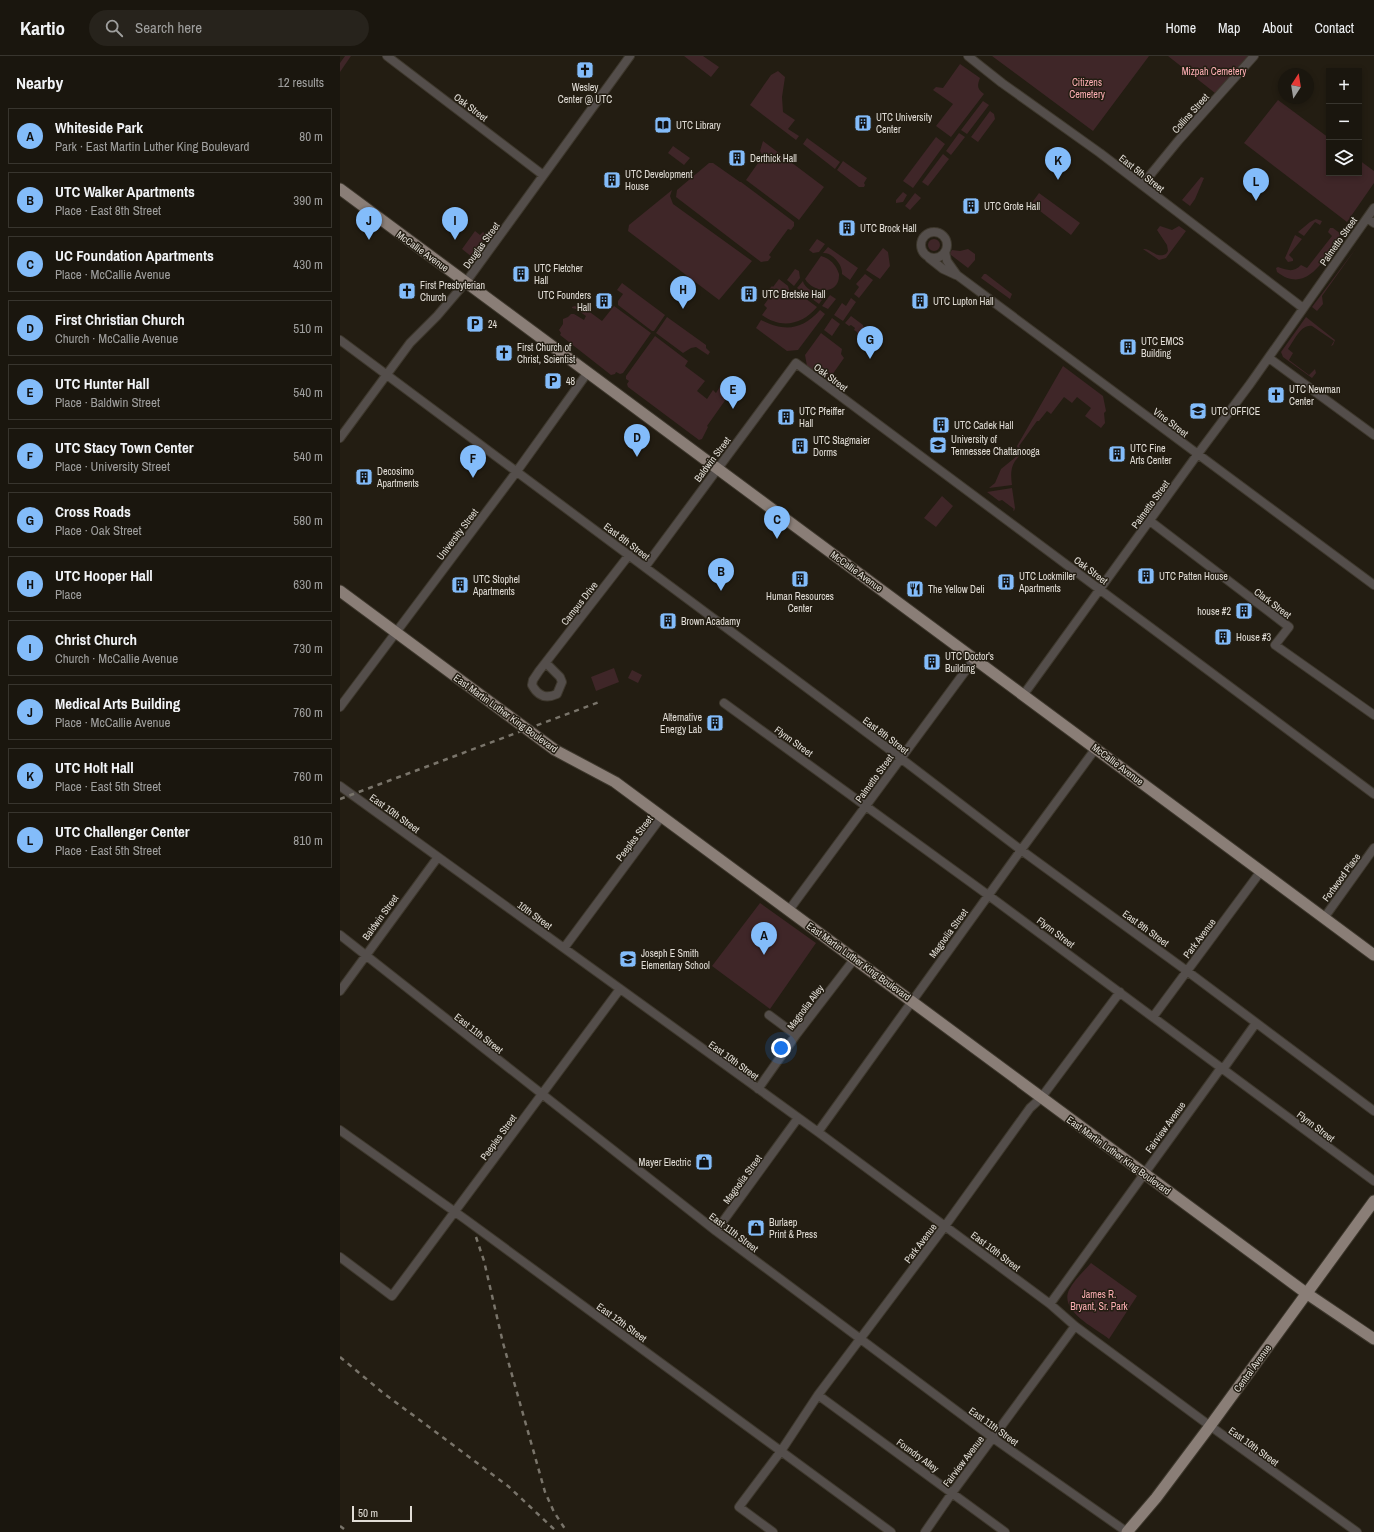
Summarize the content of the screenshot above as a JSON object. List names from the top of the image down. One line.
{"streets":{"main road":["McCallie Avenue","East Martin Luther King Boulevard","Central Avenue"],"street":["Oak Street","Collins Street","East 5th Street","Palmetto Street","Douglas Street","Vine Street","Baldwin Street","University Street","East 8th Street","Campus Drive","Clark Street","Flynn Street","East 10th Street","Peeples Street","Fortwood Place","10th Street","Magnolia Street","Park Avenue","Magnolia Alley","East 11th Street","Fairview Avenue","East 12th Street","Foundry Alley"]},"crossings":[["Oak Street","Palmetto Street"],["Oak Street","Douglas Street"],["Oak Street","Baldwin Street"],["Collins Street","East 5th Street"],["East 5th Street","Palmetto Street"],["Palmetto Street","McCallie Avenue"],["Palmetto Street","Vine Street"],["Palmetto Street","East 8th Street"],["Palmetto Street","Clark Street"],["Palmetto Street","East Martin Luther King Boulevard"],["Palmetto Street","Flynn Street"],["Douglas Street","McCallie Avenue"],["Douglas Street","East 8th Street"],["McCallie Avenue","Baldwin Street"],["McCallie Avenue","University Street"],["McCallie Avenue","Fortwood Place"],["McCallie Avenue","Magnolia Street"],["McCallie Avenue","Park Avenue"],["Baldwin Street","East 8th Street"],["Baldwin Street","East 10th Street"],["Baldwin Street","10th Street"],["Baldwin Street","East 11th Street"],["University Street","East 8th Street"],["University Street","East Martin Luther King Boulevard"],["East 8th Street","Campus Drive"],["East 8th Street","Magnolia Street"],["East 8th Street","Park Avenue"],["East 8th Street","Fairview Avenue"],["East Martin Luther King Boulevard","Peeples Street"],["East Martin Luther King Boulevard","Magnolia Street"],["East Martin Luther King Boulevard","Park Avenue"],["East Martin Luther King Boulevard","Magnolia Alley"],["East Martin Luther King Boulevard","Fairview Avenue"],["East Martin Luther King Boulevard","Central Avenue"],["Flynn Street","Magnolia Street"],["Flynn Street","Park Avenue"],["Flynn Street","Fairview Avenue"],["East 10th Street","Peeples Street"],["East 10th Street","10th Street"],["East 10th Street","Magnolia Street"],["East 10th Street","Park Avenue"],["East 10th Street","Magnolia Alley"],["East 10th Street","Fairview Avenue"],["East 10th Street","Central Avenue"],["Peeples Street","10th Street"],["Peeples Street","East 11th Street"],["Peeples Street","East 12th Street"],["Magnolia Street","East 11th Street"],["Park Avenue","East 11th Street"],["Park Avenue","East 12th Street"],["Park Avenue","Foundry Alley"],["East 11th Street","Fairview Avenue"],["East 11th Street","Central Avenue"],["Fairview Avenue","Foundry Alley"]],"parks":["Mizpah Cemetery","Citizens Cemetery","James R. Bryant, Sr. Park"],"places":{"church":["Wesley Center @ UTC","First Presbyterian Church","First Church of Christ, Scientist","UTC Newman Center"],"building":["UTC University Center","Derthick Hall","UTC Development House","UTC Grote Hall","UTC Brock Hall","UTC Fletcher Hall","UTC Bretske Hall","UTC Founders Hall","UTC Lupton Hall","UTC EMCS Building","UTC Pfeiffer Hall","UTC Cadek Hall","UTC Stagmaier Dorms","UTC Fine Arts Center","Decosimo Apartments","UTC Patten House","Human Resources Center","UTC Lockmiller Apartments","UTC Stophel Apartments","house #2","Brown Acadamy","House #3","UTC Doctor's Building","Alternative Energy Lab"],"library":["UTC Library"],"parking":["24","48"],"school or university":["UTC OFFICE","University of Tennessee Chattanooga","Joseph E Smith Elementary School"],"restaurant":["The Yellow Deli"],"shop":["Mayer Electric","Burlaep Print & Press"]},"scale_bar":"50 m","north":"top","page":{"header":"Kartio","search":"Search here","nav":["Home","Map","About","Contact"],"heading":["Nearby","12 results"],"map_buttons":["+","−"],"list":[{"mark":"A","name":"Whiteside Park","note":"Park · East Martin Luther King Boulevard","value":"80 m"},{"mark":"B","name":"UTC Walker Apartments","note":"Place · East 8th Street","value":"390 m"},{"mark":"C","name":"UC Foundation Apartments","note":"Place · McCallie Avenue","value":"430 m"},{"mark":"D","name":"First Christian Church","note":"Church · McCallie Avenue","value":"510 m"},{"mark":"E","name":"UTC Hunter Hall","note":"Place · Baldwin Street","value":"540 m"},{"mark":"F","name":"UTC Stacy Town Center","note":"Place · University Street","value":"540 m"},{"mark":"G","name":"Cross Roads","note":"Place · Oak Street","value":"580 m"},{"mark":"H","name":"UTC Hooper Hall","note":"Place","value":"630 m"},{"mark":"I","name":"Christ Church","note":"Church · McCallie Avenue","value":"730 m"},{"mark":"J","name":"Medical Arts Building","note":"Place · McCallie Avenue","value":"760 m"},{"mark":"K","name":"UTC Holt Hall","note":"Place · East 5th Street","value":"760 m"},{"mark":"L","name":"UTC Challenger Center","note":"Place · East 5th Street","value":"810 m"}],"pins":["K","L","I","J","H","G","E","D","F","C","B","A"],"scale":"50 m"}}
